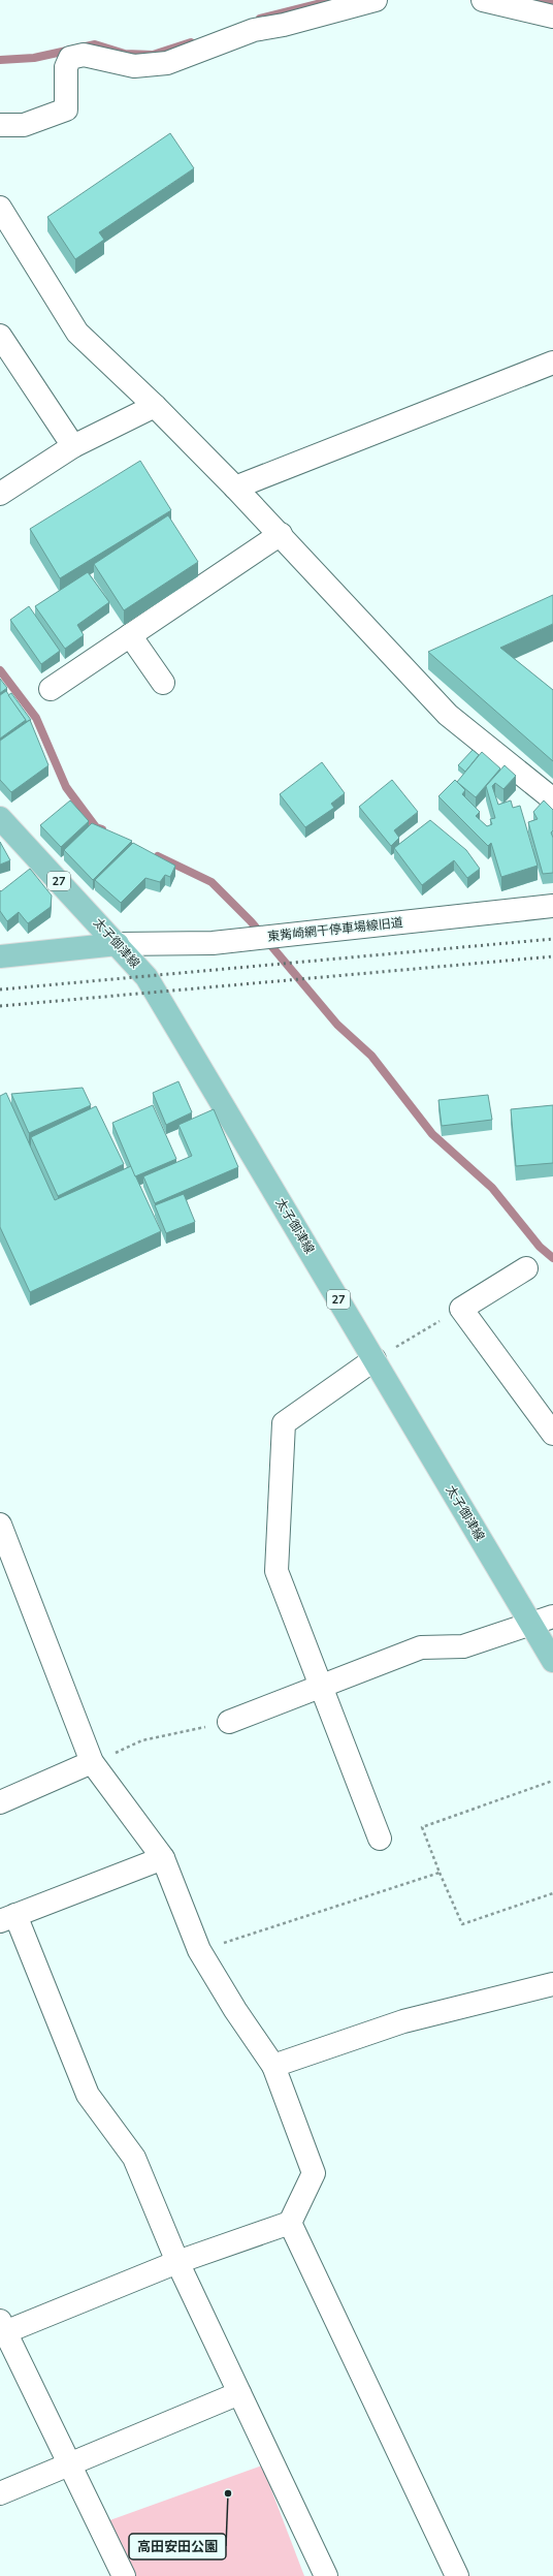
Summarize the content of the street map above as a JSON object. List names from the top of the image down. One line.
{"streets":{"main road":["27","太子御津線"],"street":["東觜崎網干停車場線旧道"]},"crossings":[["東觜崎網干停車場線旧道","太子御津線"]],"places":["高田安田公園"]}
